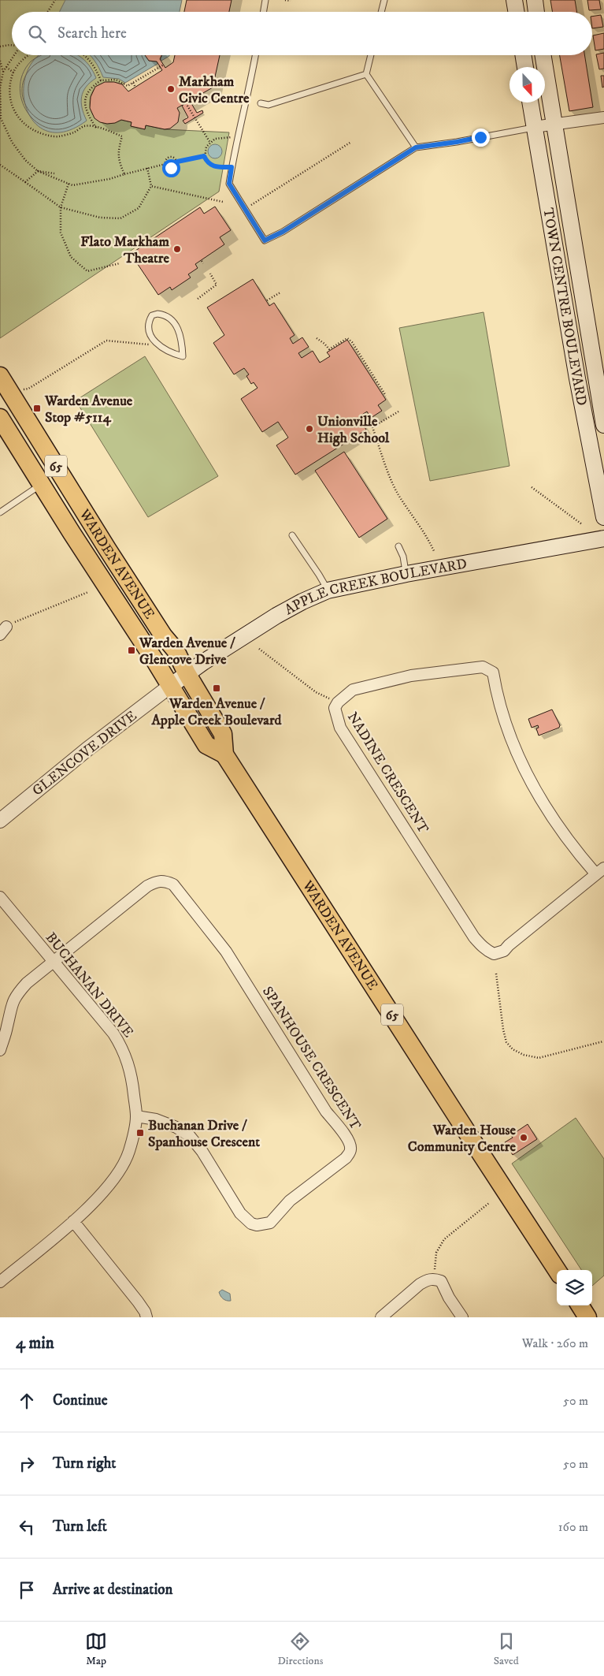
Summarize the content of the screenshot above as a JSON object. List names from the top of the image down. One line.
{"streets":{"main road":["TOWN CENTRE BOULEVARD","65","WARDEN AVENUE","APPLE CREEK BOULEVARD"],"street":["GLENCOVE DRIVE","NADINE CRESCENT","BUCHANAN DRIVE","SPANHOUSE CRESCENT"]},"crossings":[["WARDEN AVENUE","APPLE CREEK BOULEVARD"],["WARDEN AVENUE","GLENCOVE DRIVE"],["APPLE CREEK BOULEVARD","GLENCOVE DRIVE"],["BUCHANAN DRIVE","SPANHOUSE CRESCENT"]],"places":{"other":["Markham Civic Centre","Flato Markham Theatre","Unionville High School","Warden House Community Centre"],"transit":["Warden Avenue Stop #5114","Warden Avenue / Glencove Drive","Warden Avenue / Apple Creek Boulevard","Buchanan Drive / Spanhouse Crescent"]},"north":"bottom","page":{"search":"Search here","heading":["4 min","Walk · 260 m"],"list":[["Continue","50 m"],["Turn right","50 m"],["Turn left","160 m"],"Arrive at destination"],"nav":["Map","Directions","Saved"]}}
